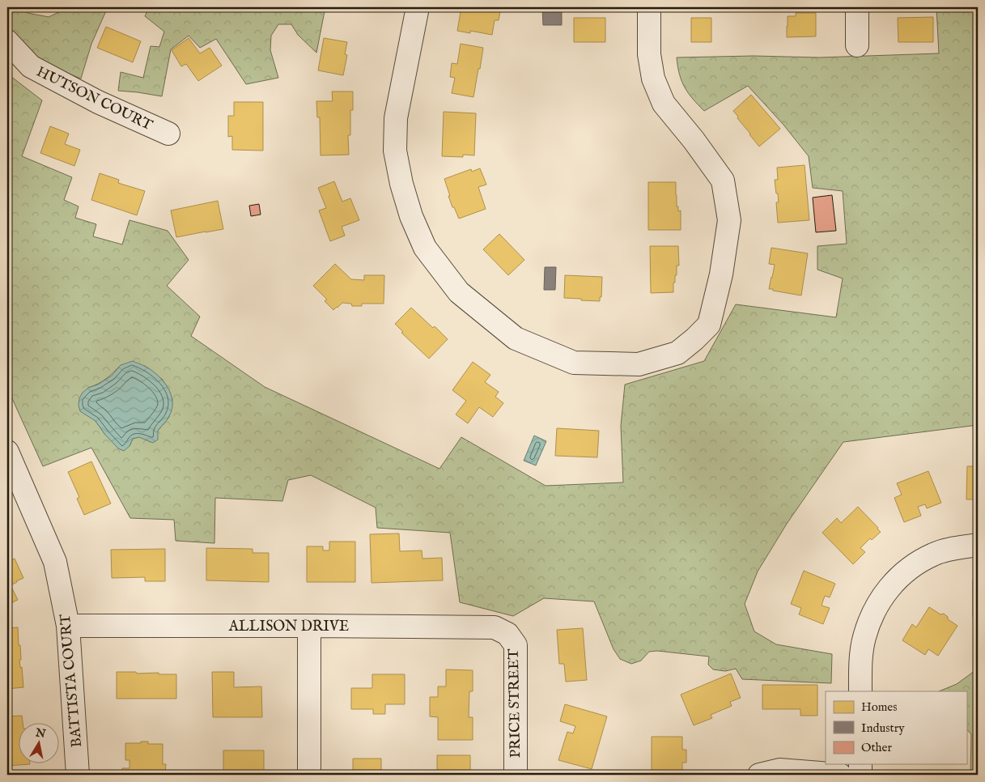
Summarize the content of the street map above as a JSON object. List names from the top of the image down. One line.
{"streets":{"street":["HUTSON COURT","ALLISON DRIVE","BATTISTA COURT","PRICE STREET"]},"crossings":[["ALLISON DRIVE","BATTISTA COURT"],["ALLISON DRIVE","PRICE STREET"]],"legend":["Homes","Industry","Other"],"north":"top"}
